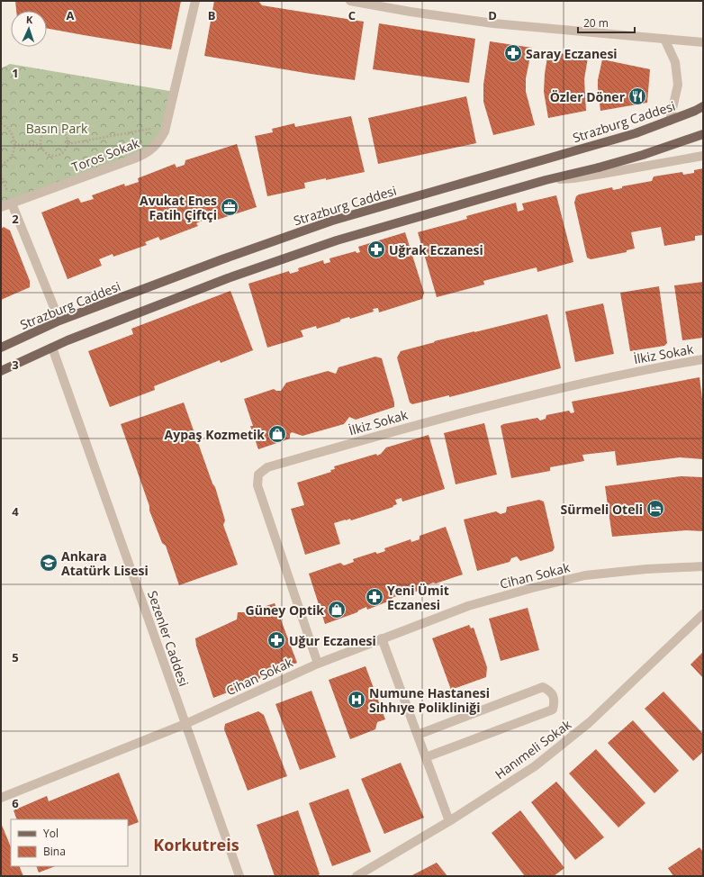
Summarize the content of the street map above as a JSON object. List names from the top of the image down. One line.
{"streets":{"main road":["Strazburg Caddesi"],"street":["Toros Sokak","İlkiz Sokak","Cihan Sokak","Sezenler Caddesi","Hanımeli Sokak"]},"crossings":[["İlkiz Sokak","Cihan Sokak"],["Cihan Sokak","Sezenler Caddesi"]],"districts":["Korkutreis"],"parks":["Basın Park"],"places":{"pharmacy":["Saray Eczanesi","Uğrak Eczanesi","Yeni Ümit Eczanesi","Uğur Eczanesi"],"restaurant":["Özler Döner"],"office":["Avukat Enes Fatih Çiftçi"],"shop":["Aypaş Kozmetik","Güney Optik"],"hotel":["Sürmeli Oteli"],"school or university":["Ankara Atatürk Lisesi"],"hospital":["Numune Hastanesi Sıhhıye Polikliniği"]},"legend":["Yol","Bina"],"scale_bar":"20 m","north":"top","grid":{"columns":["A","B","C","D"],"rows":["1","2","3","4","5","6"]}}
